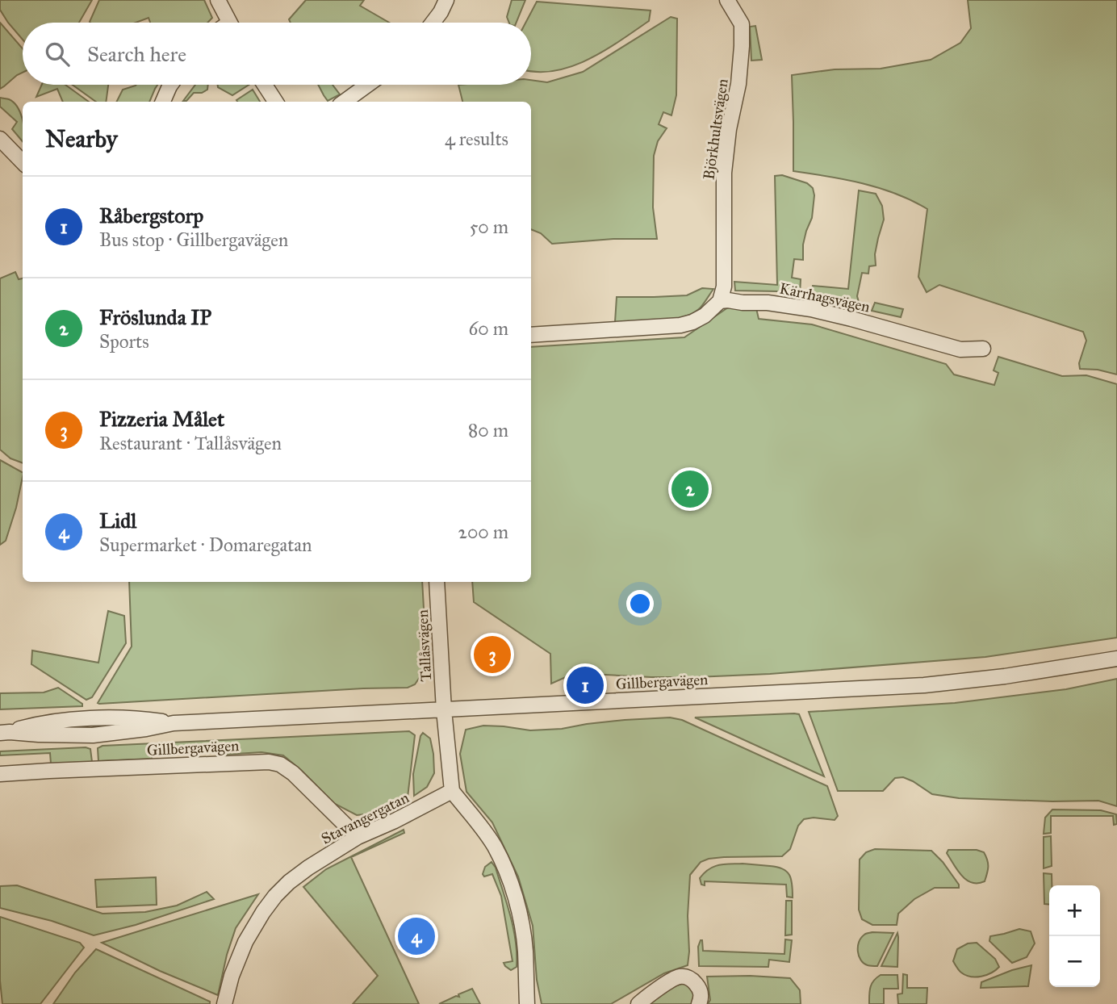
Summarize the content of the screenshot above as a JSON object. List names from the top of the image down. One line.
{"streets":{"street":["Björkhultsvägen","Kärrhagsvägen","Tallåsvägen","Gillbergavägen","Stavangergatan"]},"crossings":[["Björkhultsvägen","Kärrhagsvägen"],["Tallåsvägen","Gillbergavägen"],["Gillbergavägen","Stavangergatan"]],"page":{"search":"Search here","heading":["Nearby","4 results"],"list":[{"mark":"1","name":"Råbergstorp","note":"Bus stop · Gillbergavägen","value":"50 m"},{"mark":"2","name":"Fröslunda IP","note":"Sports","value":"60 m"},{"mark":"3","name":"Pizzeria Målet","note":"Restaurant · Tallåsvägen","value":"80 m"},{"mark":"4","name":"Lidl","note":"Supermarket · Domaregatan","value":"200 m"}],"pins":["2","3","1","4"],"map_buttons":["+","−"]}}
